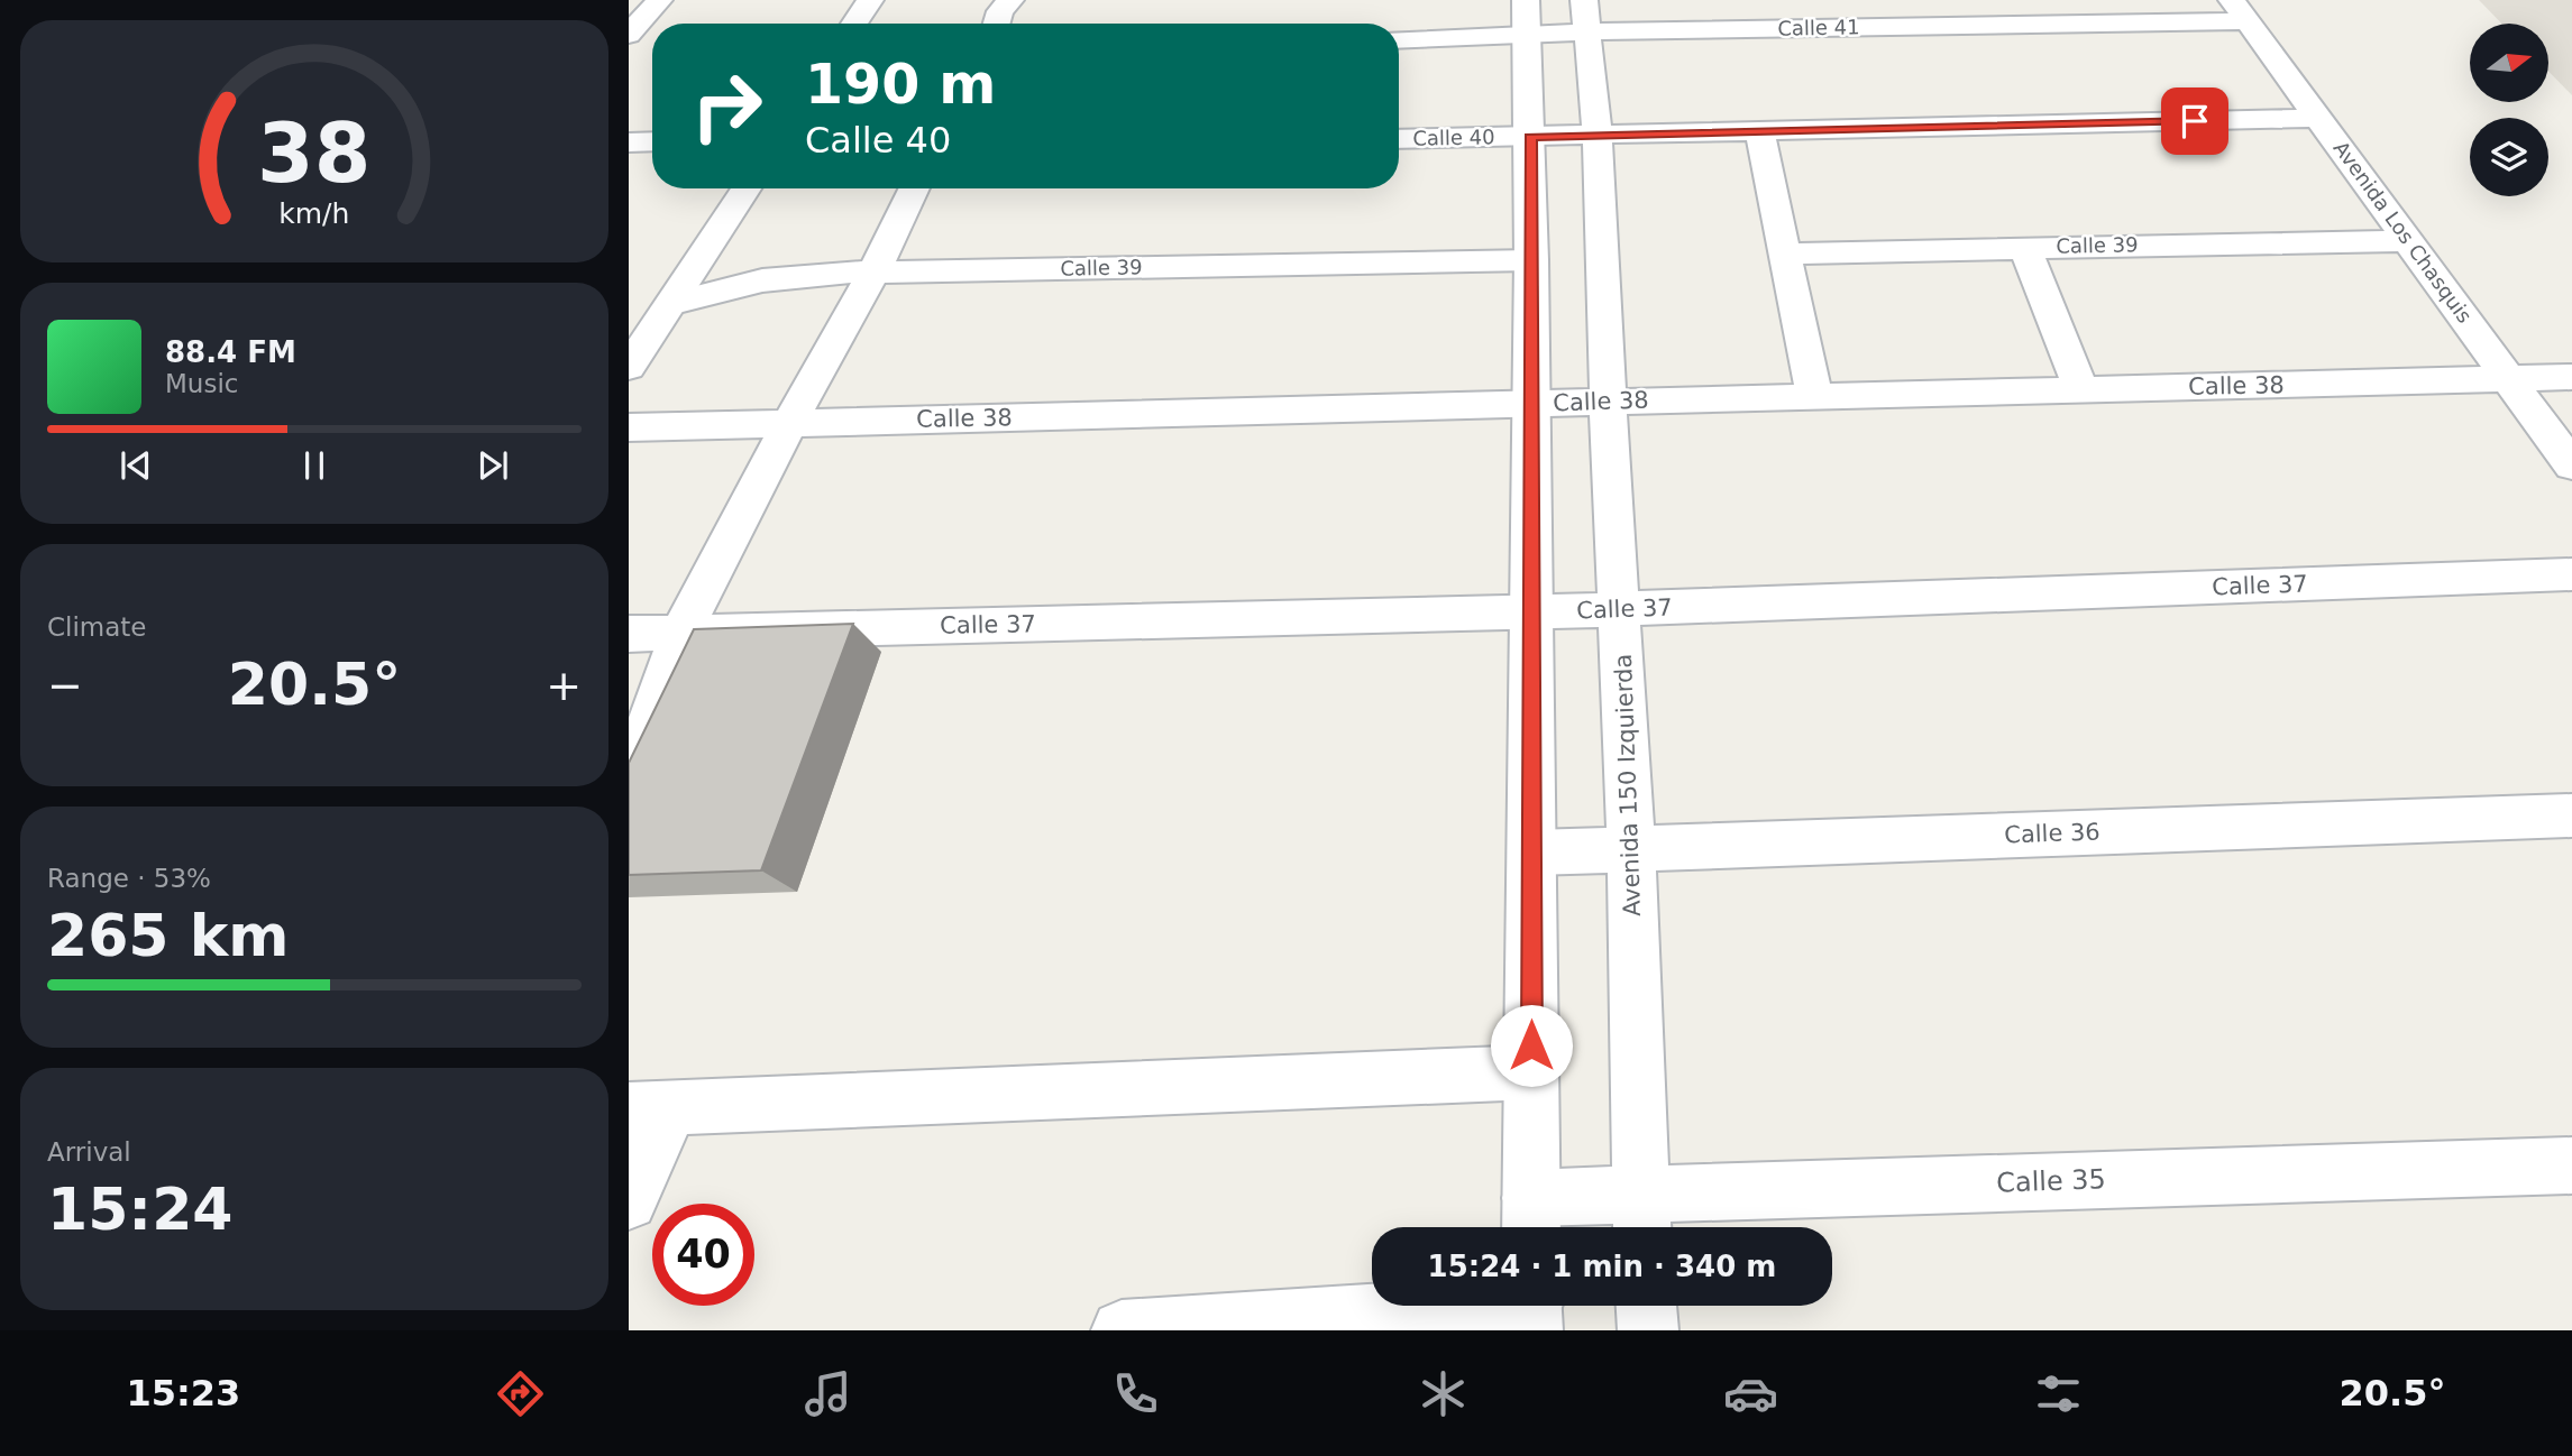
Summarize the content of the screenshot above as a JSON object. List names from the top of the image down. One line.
{"streets":{"street":["Calle 41","Calle 40","Avenida Los Chasquis","Calle 39","Calle 38","Calle 37","Avenida 150 Izquierda","Calle 36","Calle 35"]},"crossings":[["Calle 41","Avenida Los Chasquis"],["Calle 41","Avenida 150 Izquierda"],["Calle 40","Avenida Los Chasquis"],["Calle 40","Avenida 150 Izquierda"],["Avenida Los Chasquis","Calle 39"],["Avenida Los Chasquis","Calle 38"],["Calle 38","Avenida 150 Izquierda"],["Calle 37","Avenida 150 Izquierda"],["Avenida 150 Izquierda","Calle 36"],["Avenida 150 Izquierda","Calle 35"]],"north":"right","page":{"turn":["190 m","Calle 40"],"song":["88.4 FM","Music"],"tile":["Climate",["Range · 53%","265 km"],["Arrival","15:24"]],"heat":["−","20.5°","+"],"limit":"40","trip":"15:24 · 1 min · 340 m","tabs":["15:23","20.5°"],"gauge":["38","km/h"]}}
